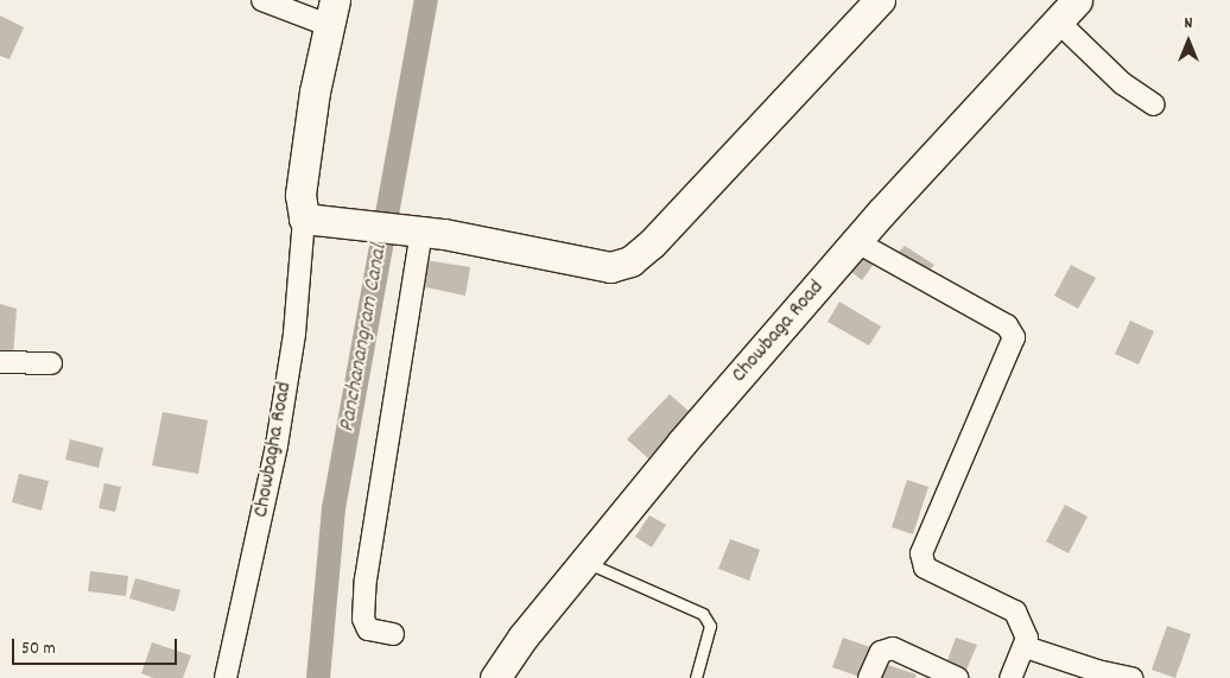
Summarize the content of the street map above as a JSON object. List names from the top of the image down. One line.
{"streets":{"street":["Chowbaga Road","Chowbagha Road"]},"water":["Panchanangram Canal"],"scale_bar":"50 m","north":"top"}
